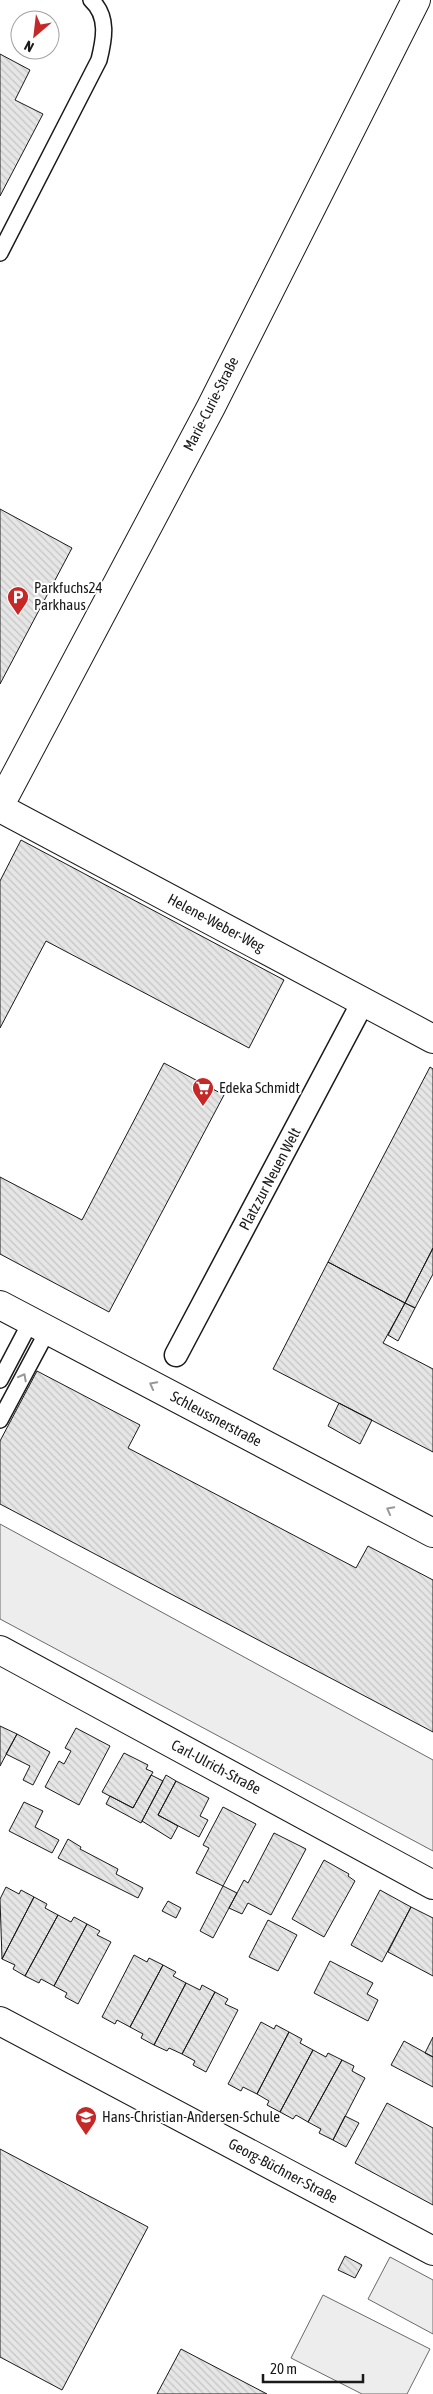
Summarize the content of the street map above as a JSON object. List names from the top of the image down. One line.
{"streets":{"street":["Marie-Curie-Straße","Helene-Weber-Weg","Platz zur Neuen Welt","Schleussnerstraße","Carl-Ulrich-Straße","Georg-Büchner-Straße"]},"crossings":[["Marie-Curie-Straße","Helene-Weber-Weg"],["Helene-Weber-Weg","Platz zur Neuen Welt"]],"one_way":["Schleussnerstraße"],"places":{"parking":["Parkfuchs24 Parkhaus"],"supermarket":["Edeka Schmidt"],"school or university":["Hans-Christian-Andersen-Schule"]},"scale_bar":"20 m","north":"bottom left"}
